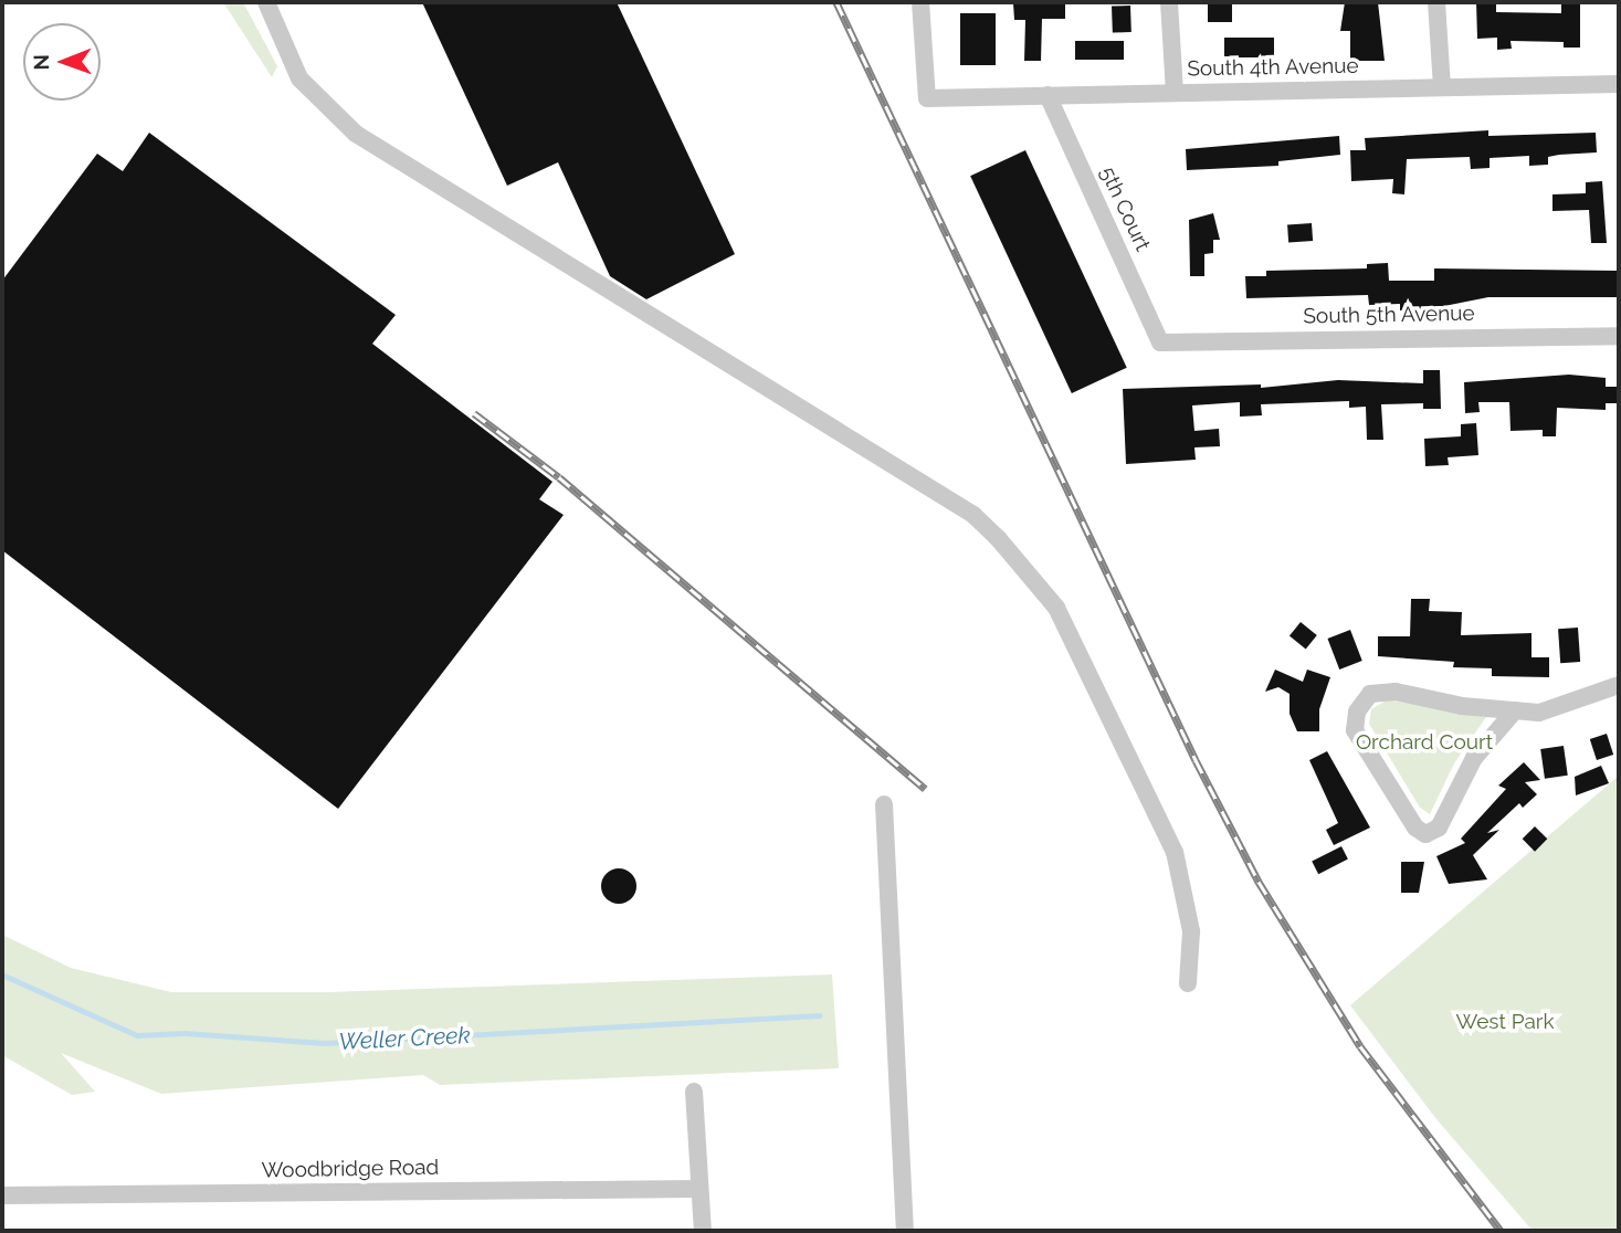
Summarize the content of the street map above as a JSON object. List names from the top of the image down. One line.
{"streets":{"street":["South 4th Avenue","5th Court","South 5th Avenue","Woodbridge Road"]},"crossings":[["South 4th Avenue","5th Court"],["5th Court","South 5th Avenue"]],"water":["Weller Creek"],"parks":["Orchard Court","West Park"],"north":"left"}
